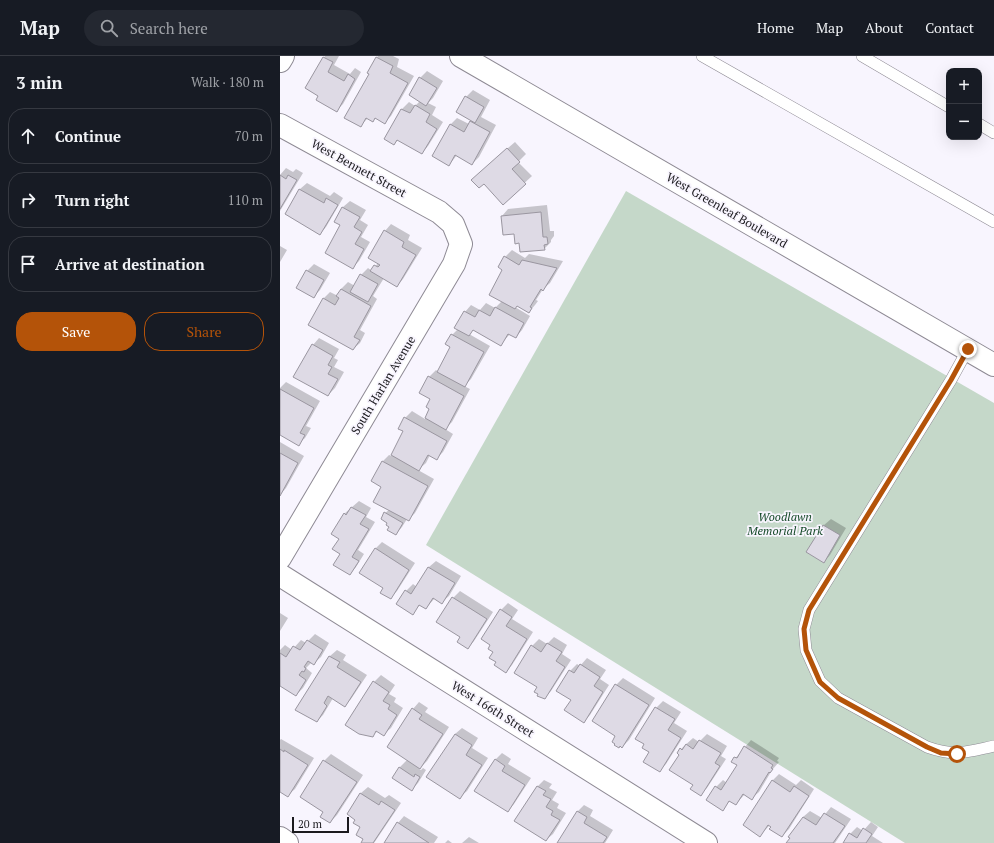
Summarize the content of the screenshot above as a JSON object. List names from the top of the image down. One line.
{"streets":{"street":["West Bennett Street","West Greenleaf Boulevard","South Harlan Avenue","West 166th Street"]},"crossings":[["West Bennett Street","South Harlan Avenue"]],"parks":["Woodlawn Memorial Park"],"scale_bar":"20 m","page":{"header":"Map","search":"Search here","nav":["Home","Map","About","Contact"],"heading":["3 min","Walk · 180 m"],"map_buttons":["+","−"],"list":[["Continue","70 m"],["Turn right","110 m"],"Arrive at destination"],"buttons":["Save","Share"],"scale":"20 m"}}
